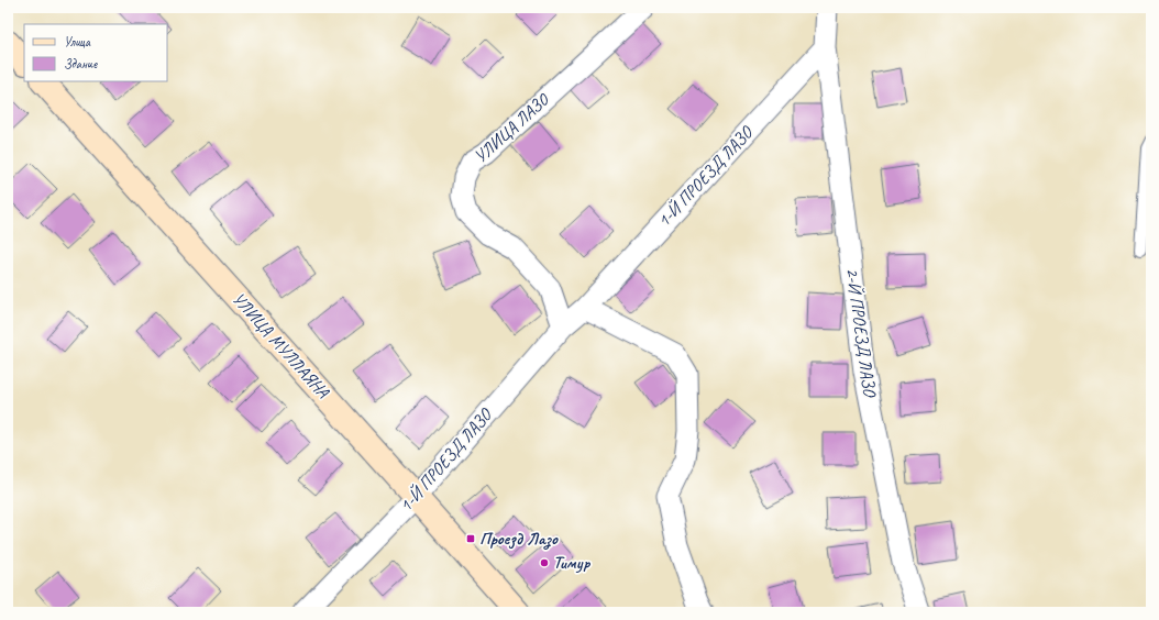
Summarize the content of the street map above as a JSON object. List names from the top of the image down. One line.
{"streets":{"main road":["УЛИЦА МУЛЛАЯНА"],"street":["УЛИЦА ЛАЗО","1-Й ПРОЕЗД ЛАЗО","2-Й ПРОЕЗД ЛАЗО"]},"crossings":[["УЛИЦА ЛАЗО","1-Й ПРОЕЗД ЛАЗО"],["1-Й ПРОЕЗД ЛАЗО","2-Й ПРОЕЗД ЛАЗО"],["1-Й ПРОЕЗД ЛАЗО","УЛИЦА МУЛЛАЯНА"]],"places":{"transit":["Проезд Лазо"],"other":["Тимур"]},"legend":["Улица","Здание"]}
